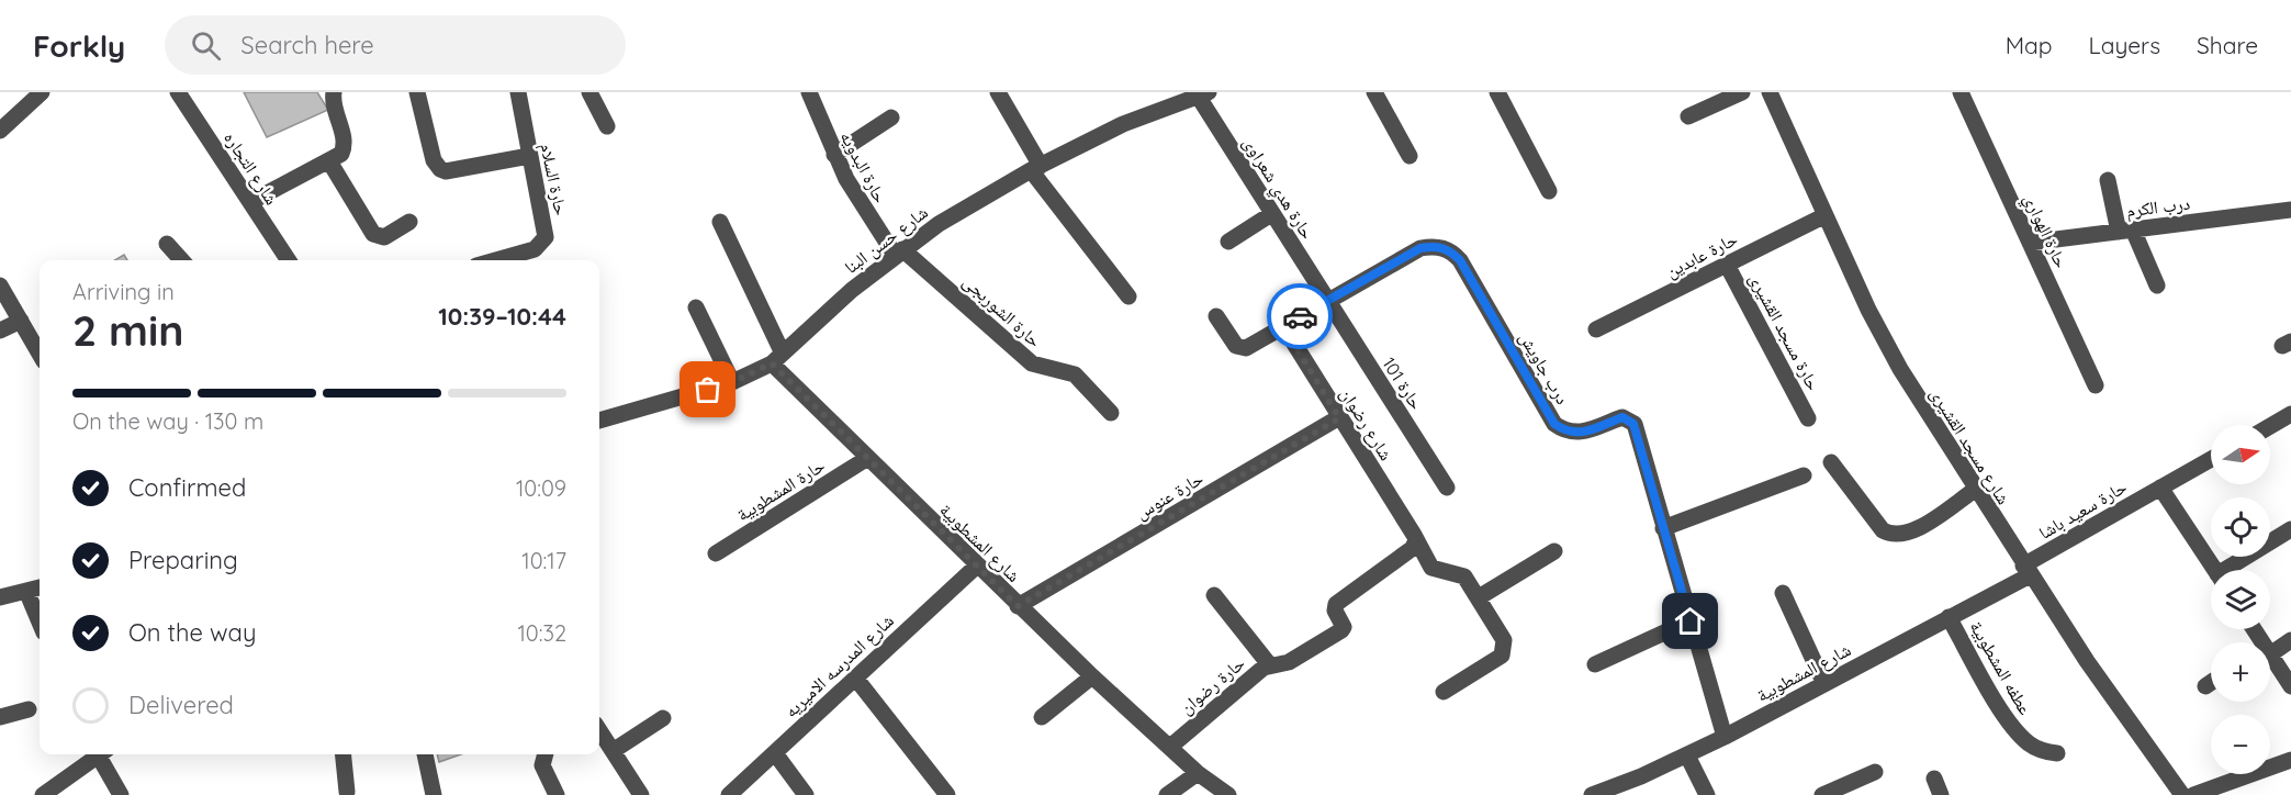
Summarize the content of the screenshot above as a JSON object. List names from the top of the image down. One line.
{"streets":{"street":["حارة البدويه","شارع التجاره","حارة السلام","حارة هدي شعراوى","درب الكرم","حارة الهواري","شارع حسن البنا","حارة عابدين","حارة الشوربجى","حارة مسجد القشيرى","درب جاويش","حارة 101","شارع رضوان","شارع مسجد القشيرى","حارة المشطوبية","حارة عنوس","حارة سعيد باشا","شارع المشطوبية","شارع المدرسه الاميريه","عطفه المشطوبية","حارة رضوان"]},"crossings":[["حارة البدويه","شارع حسن البنا"],["حارة البدويه","حارة الشوربجى"],["حارة هدي شعراوى","شارع حسن البنا"],["حارة هدي شعراوى","درب جاويش"],["حارة هدي شعراوى","حارة 101"],["درب الكرم","حارة الهواري"],["شارع حسن البنا","حارة الشوربجى"],["شارع حسن البنا","شارع المشطوبية"],["حارة عابدين","حارة مسجد القشيرى"],["حارة عابدين","شارع مسجد القشيرى"],["درب جاويش","حارة 101"],["درب جاويش","شارع رضوان"],["درب جاويش","شارع المشطوبية"],["شارع رضوان","حارة عنوس"],["شارع رضوان","حارة رضوان"],["شارع مسجد القشيرى","حارة سعيد باشا"],["شارع مسجد القشيرى","شارع المشطوبية"],["حارة المشطوبية","شارع المشطوبية"],["حارة عنوس","شارع المشطوبية"],["حارة سعيد باشا","شارع المشطوبية"],["شارع المشطوبية","شارع المدرسه الاميريه"],["شارع المشطوبية","عطفه المشطوبية"],["شارع المشطوبية","حارة رضوان"]],"north":"right","page":{"header":"Forkly","search":"Search here","nav":["Map","Layers","Share"],"heading":["2 min","Arriving in","10:39–10:44"],"bar":"On the way · 130 m","map_buttons":["+","−"],"list":[["Confirmed","10:09"],["Preparing","10:17"],["On the way","10:32"],"Delivered"]}}
